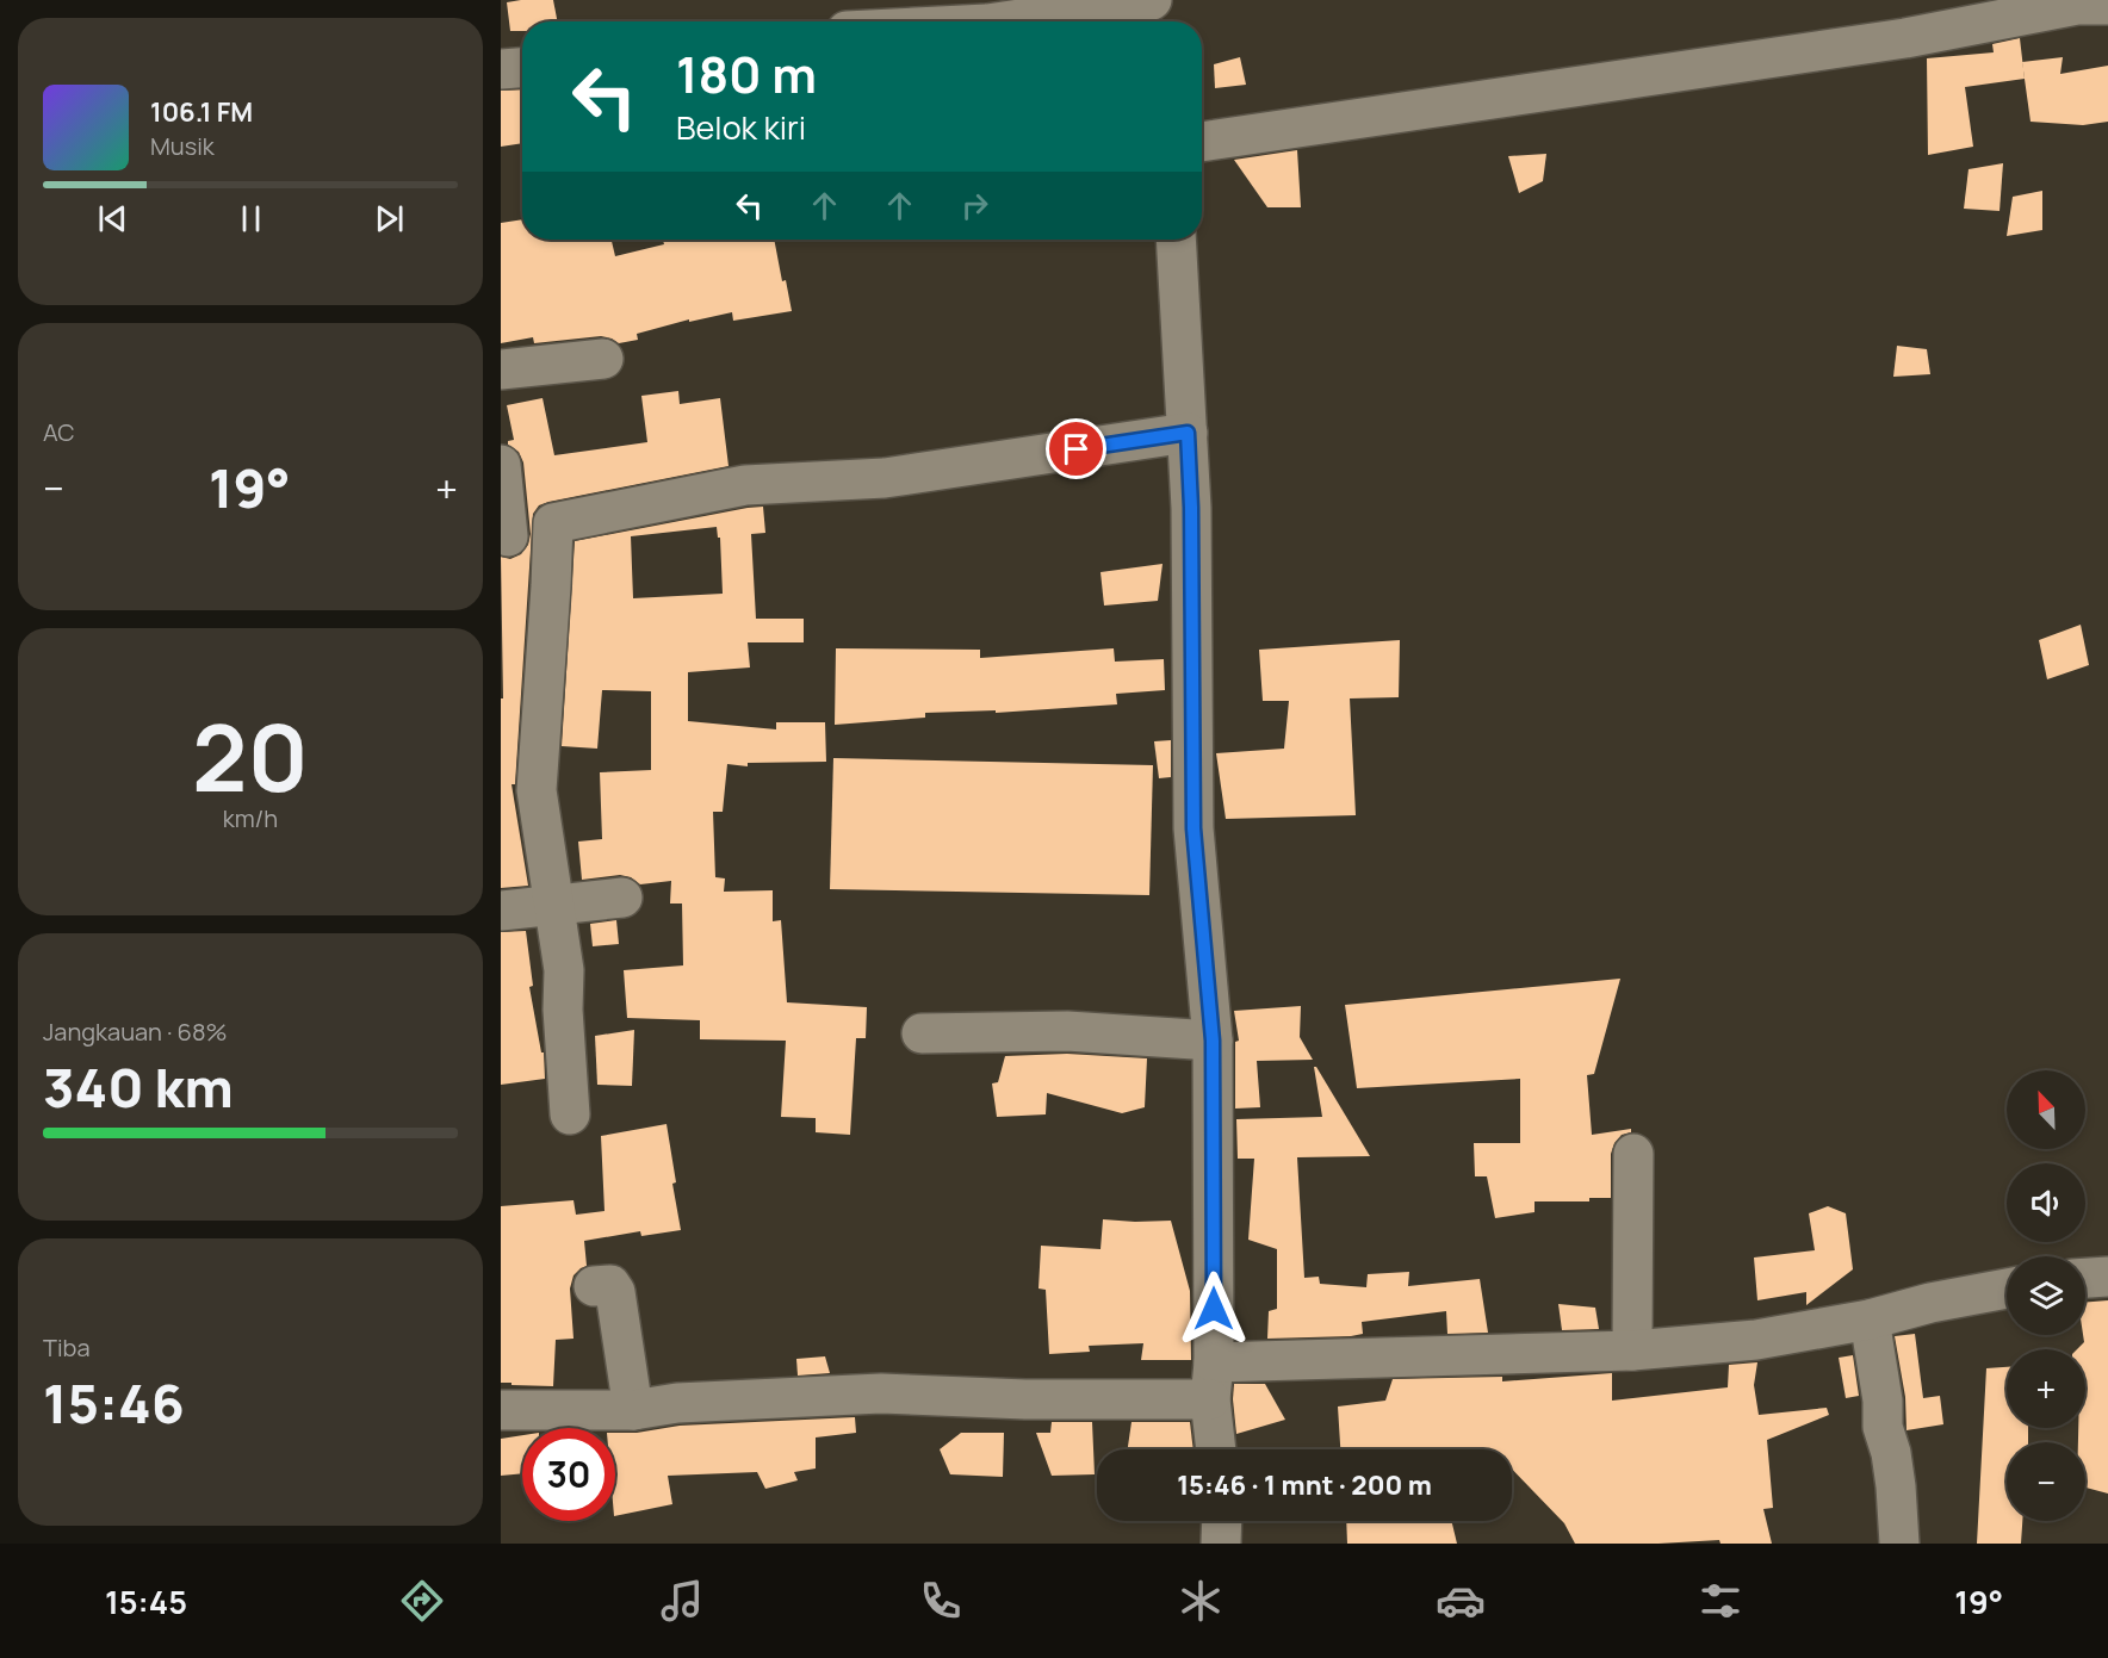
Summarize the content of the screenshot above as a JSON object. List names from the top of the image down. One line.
{"north":"top left","page":{"turn":["180 m","Belok kiri"],"song":["106.1 FM","Musik"],"tile":["AC",["20","km/h"],["Jangkauan · 68%","340 km"],["Tiba","15:46"]],"heat":["−","19°","+"],"map_buttons":["+","−"],"limit":"30","trip":"15:46 · 1 mnt · 200 m","tabs":["15:45","19°"]}}
